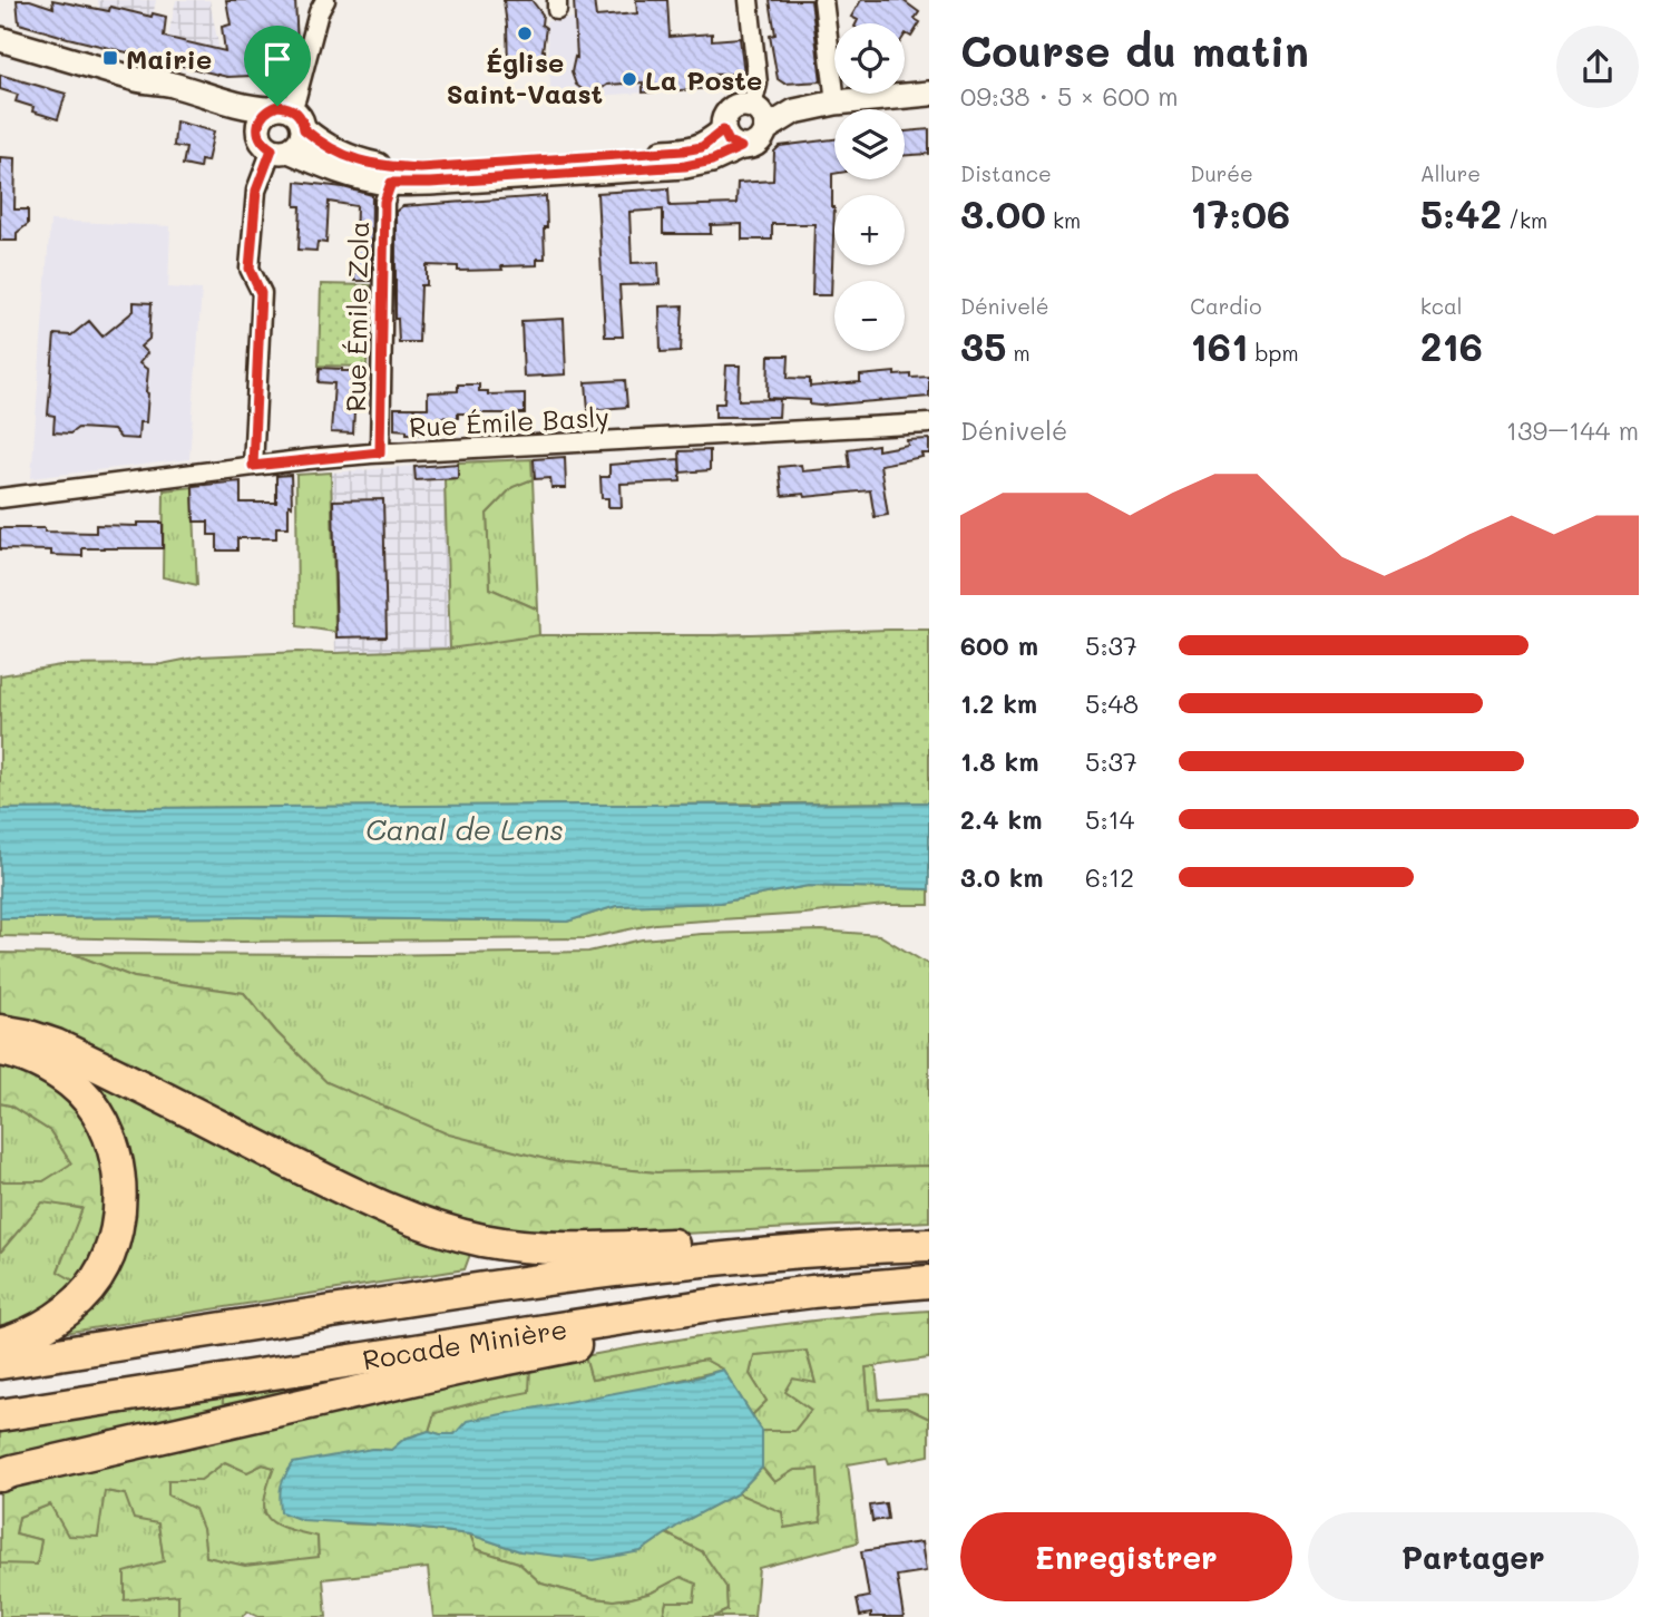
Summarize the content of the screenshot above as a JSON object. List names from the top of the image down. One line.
{"streets":{"highway":["Rocade Minière"],"street":["Rue Émile Zola","Rue Émile Basly"]},"crossings":[["Rue Émile Zola","Rue Émile Basly"]],"water":["Canal de Lens"],"places":{"other":["Église Saint-Vaast","La Poste"],"transit":["Mairie"]},"page":{"heading":["Course du matin","09:38 · 5 × 600 m"],"map_buttons":["+","−"],"stats":[["Distance","3.00 km"],["Durée","17:06"],["Allure","5:42 /km"],["Dénivelé","35 m"],["Cardio","161 bpm"],["kcal","216"]],"chart":["Dénivelé","139–144 m"],"list":[{"name":"600 m","note":"5:37"},{"name":"1.2 km","note":"5:48"},{"name":"1.8 km","note":"5:37"},{"name":"2.4 km","note":"5:14"},{"name":"3.0 km","note":"6:12"}],"buttons":["Enregistrer","Partager"]}}
